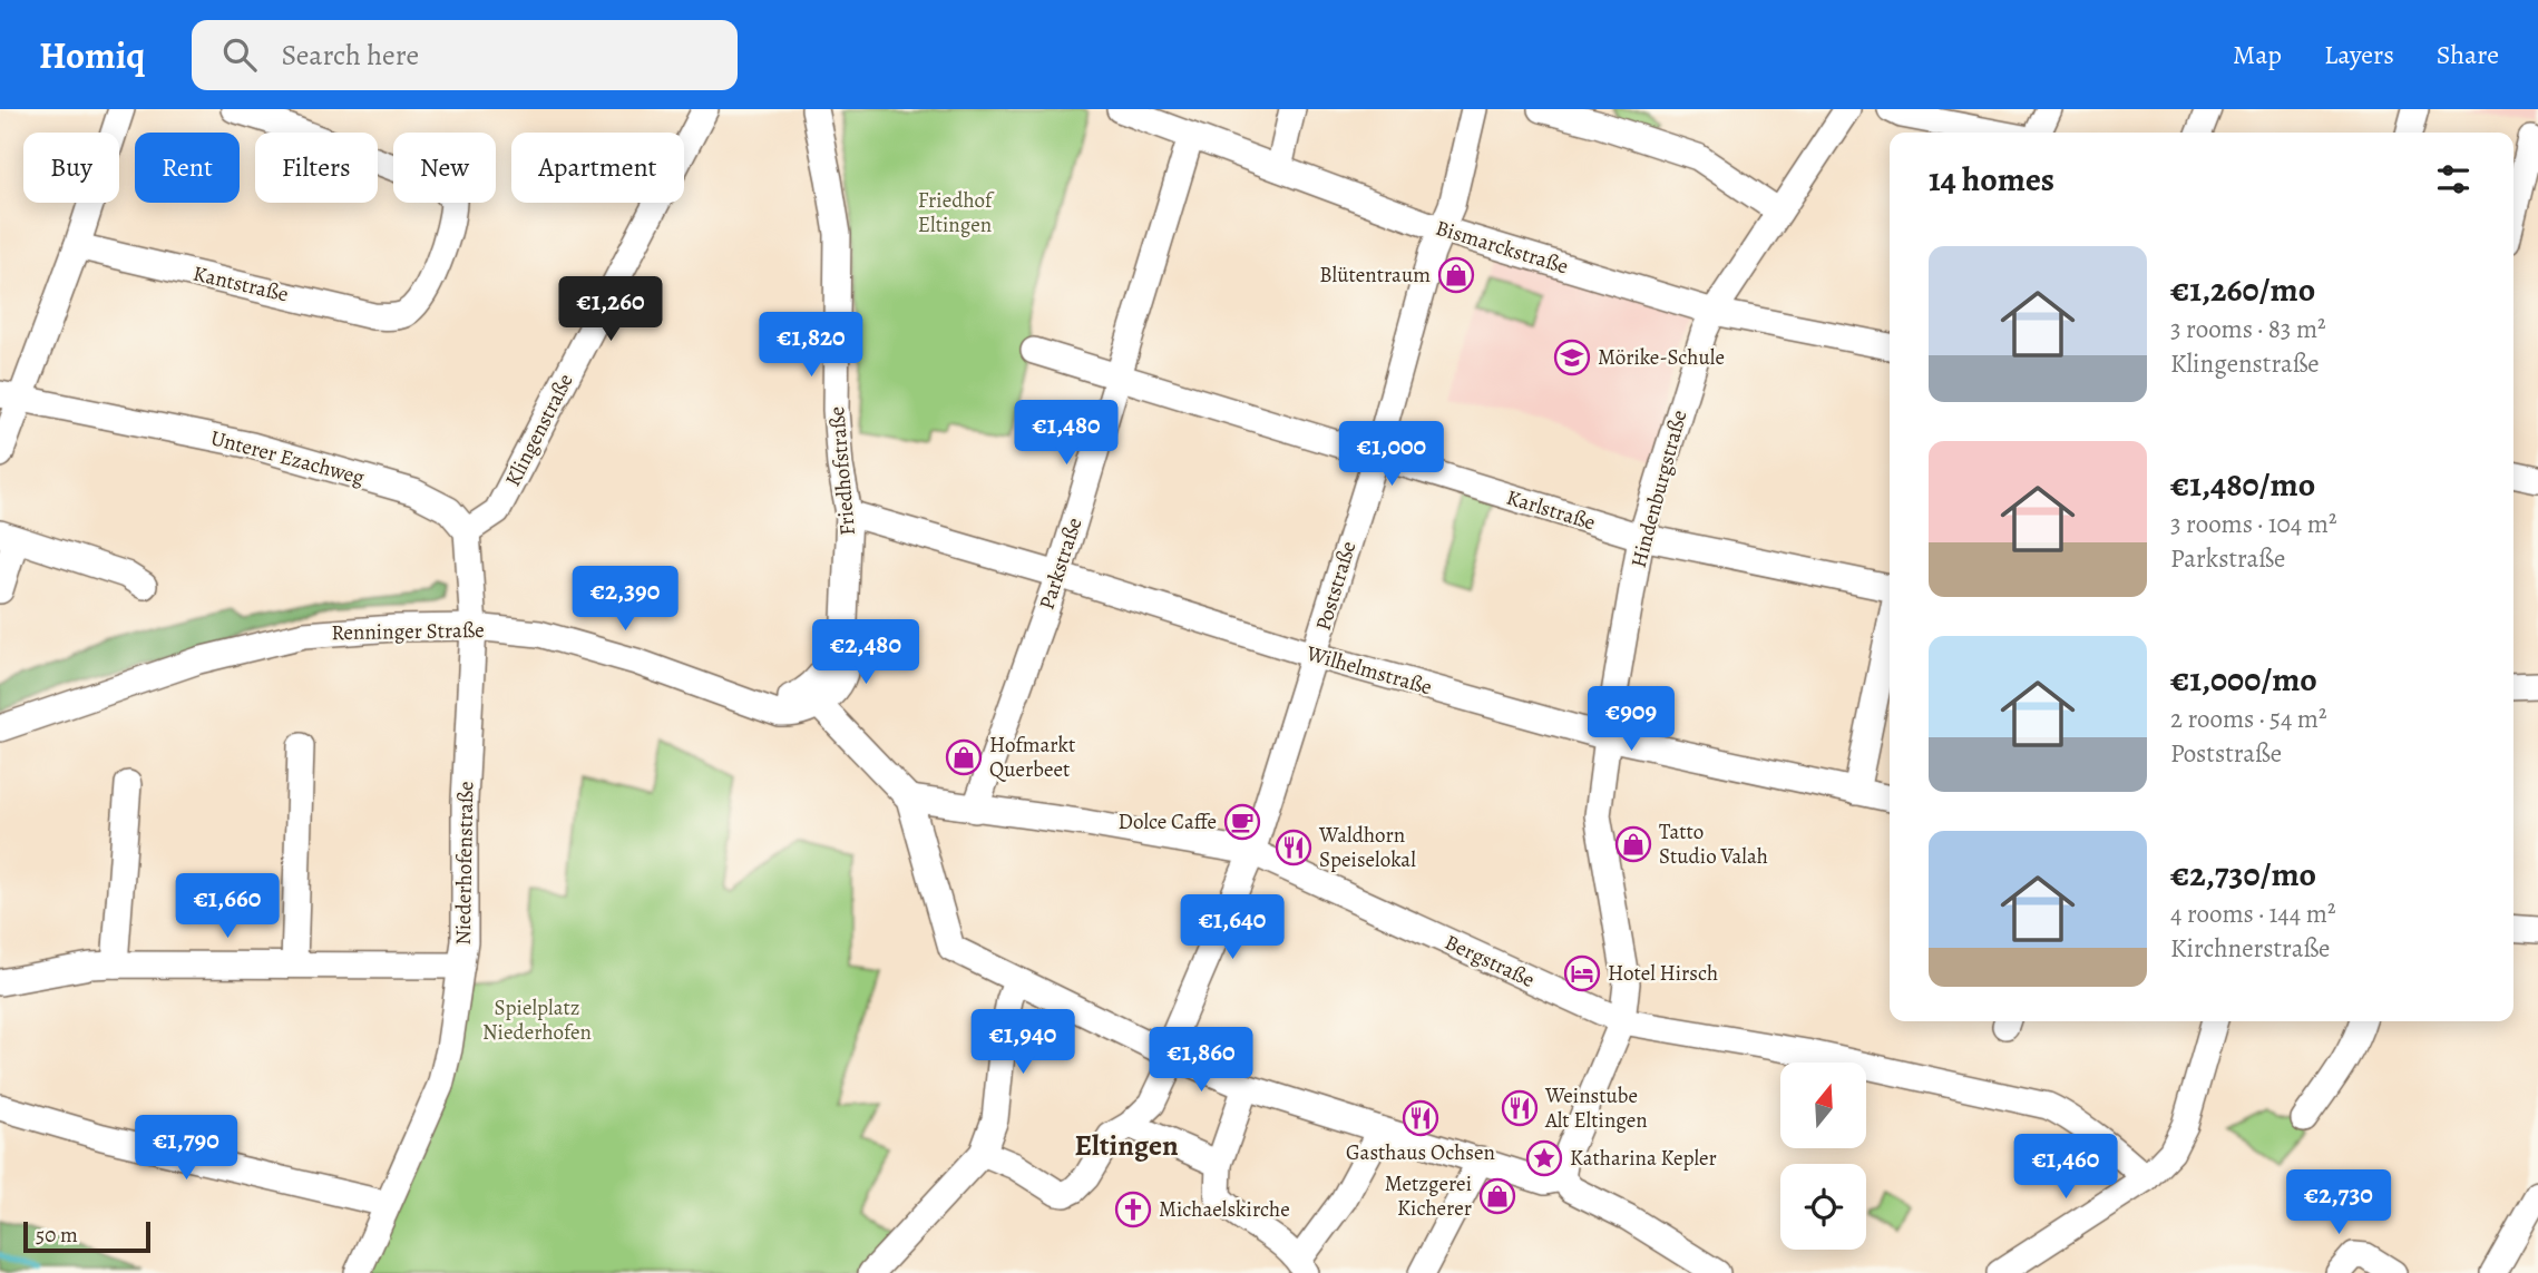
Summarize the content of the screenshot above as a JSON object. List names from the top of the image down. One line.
{"streets":{"street":["Bismarckstraße","Kantstraße","Klingenstraße","Unterer Ezachweg","Friedhofstraße","Hindenburgstraße","Karlstraße","Parkstraße","Poststraße","Renninger Straße","Wilhelmstraße","Niederhofenstraße","Bergstraße"]},"crossings":[["Bismarckstraße","Hindenburgstraße"],["Bismarckstraße","Parkstraße"],["Bismarckstraße","Poststraße"],["Klingenstraße","Unterer Ezachweg"],["Friedhofstraße","Renninger Straße"],["Friedhofstraße","Wilhelmstraße"],["Hindenburgstraße","Karlstraße"],["Hindenburgstraße","Wilhelmstraße"],["Hindenburgstraße","Bergstraße"],["Karlstraße","Parkstraße"],["Karlstraße","Poststraße"],["Parkstraße","Wilhelmstraße"],["Parkstraße","Bergstraße"],["Poststraße","Wilhelmstraße"],["Poststraße","Bergstraße"],["Renninger Straße","Niederhofenstraße"]],"districts":["Eltingen"],"parks":["Friedhof Eltingen","Spielplatz Niederhofen"],"places":{"shop":["Blütentraum","Hofmarkt Querbeet","Tatto Studio Valah","Metzgerei Kicherer"],"school or university":["Mörike-Schule"],"cafe":["Dolce Caffe"],"restaurant":["Waldhorn Speiselokal","Weinstube Alt Eltingen","Gasthaus Ochsen"],"hotel":["Hotel Hirsch"],"place":["Katharina Kepler"],"church":["Michaelskirche"]},"scale_bar":"50 m","north":"top","page":{"header":"Homiq","search":"Search here","nav":["Map","Layers","Share"],"chip":["Buy","Rent","Filters","New","Apartment"],"heading":"14 homes","list":[{"name":"€1,260/mo","note":"3 rooms · 83 m² · Klingenstraße"},{"name":"€1,480/mo","note":"3 rooms · 104 m² · Parkstraße"},{"name":"€1,000/mo","note":"2 rooms · 54 m² · Poststraße"},{"name":"€2,730/mo","note":"4 rooms · 144 m² · Kirchnerstraße"}],"price":["€1,260","€1,820","€1,480","€1,000","€2,390","€2,480","€909","€1,660","€1,640","€1,940","€1,860","€1,790","€1,460","€2,730"],"scale":"50 m"}}
